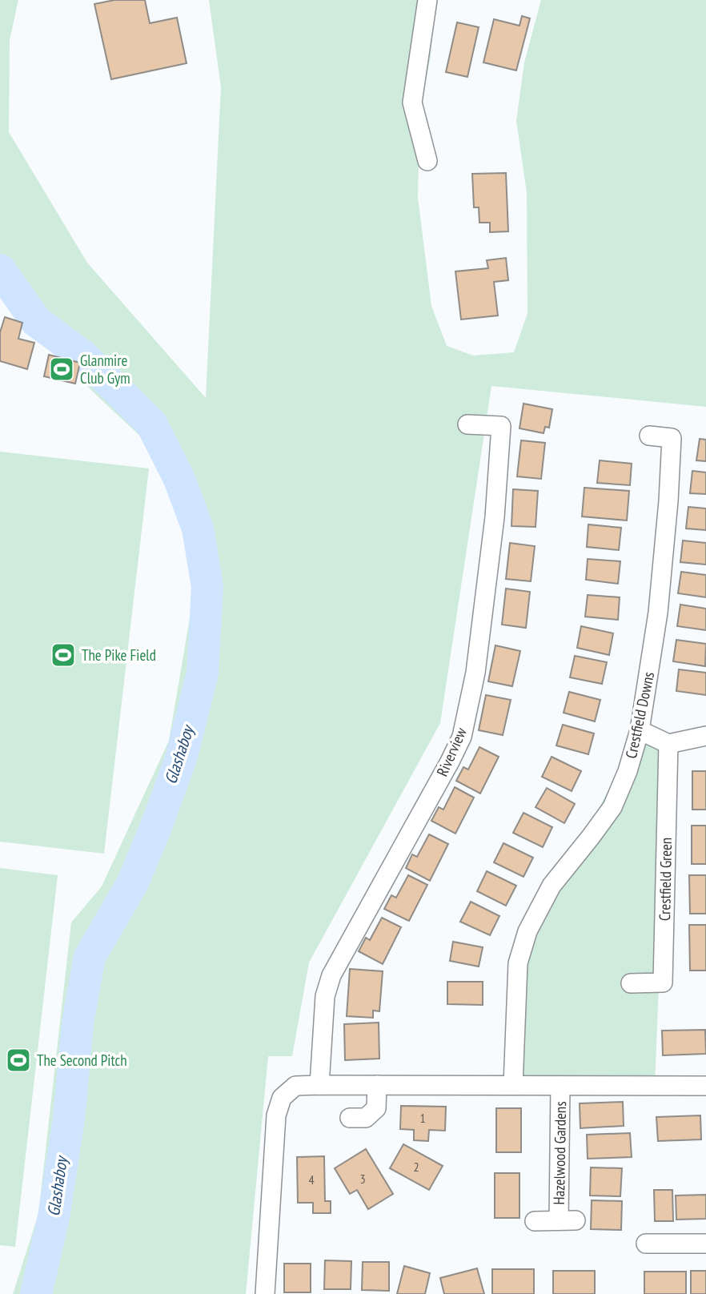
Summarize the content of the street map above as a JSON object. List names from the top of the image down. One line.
{"streets":{"street":["Crestfield Downs","Riverview","Crestfield Green","Hazelwood Gardens"]},"water":["Glashaboy"],"places":{"sports":["Glanmire Club Gym","The Pike Field","The Second Pitch"]},"house_numbers":["1","2","3","4"]}
